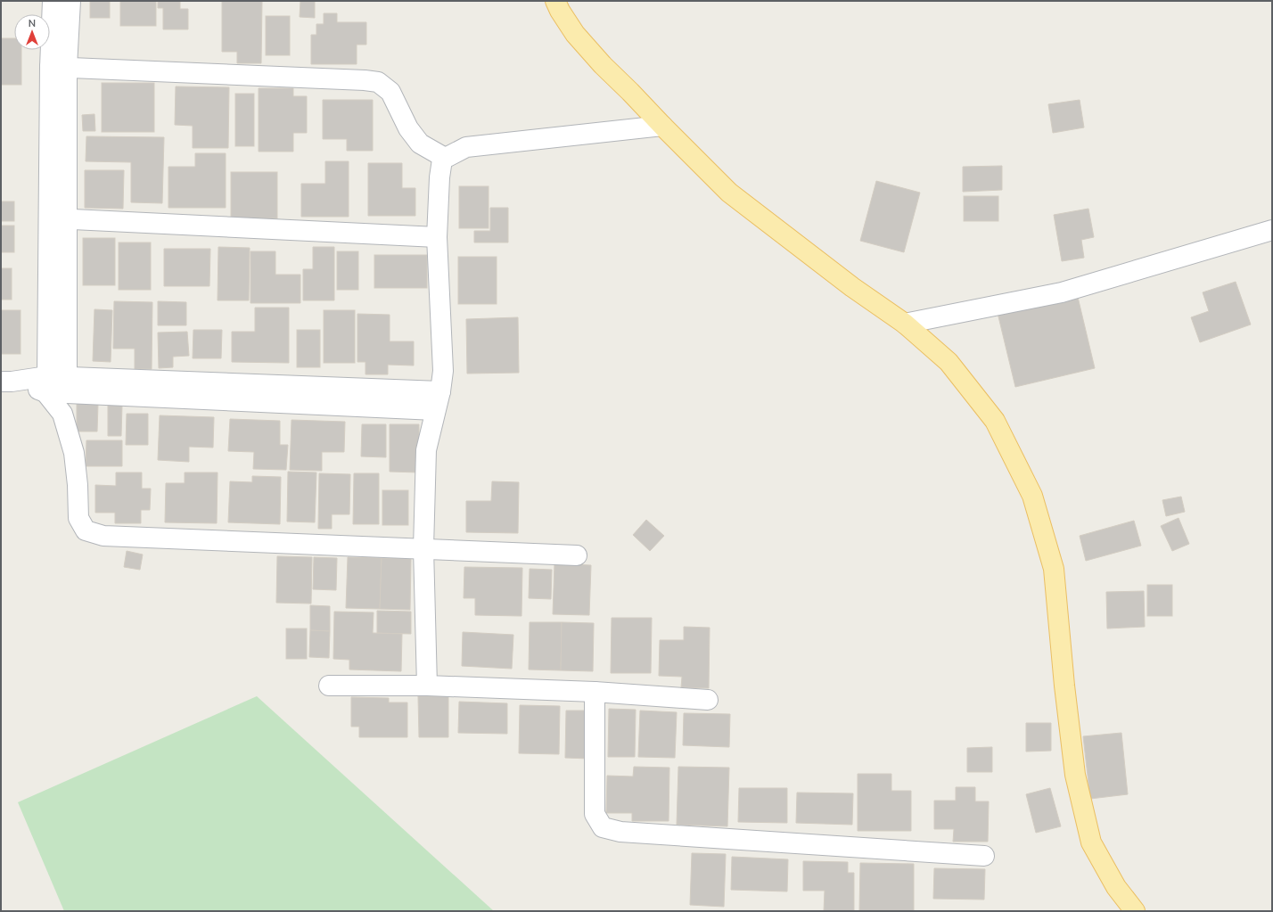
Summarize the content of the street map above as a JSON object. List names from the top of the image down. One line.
{"north":"top"}
